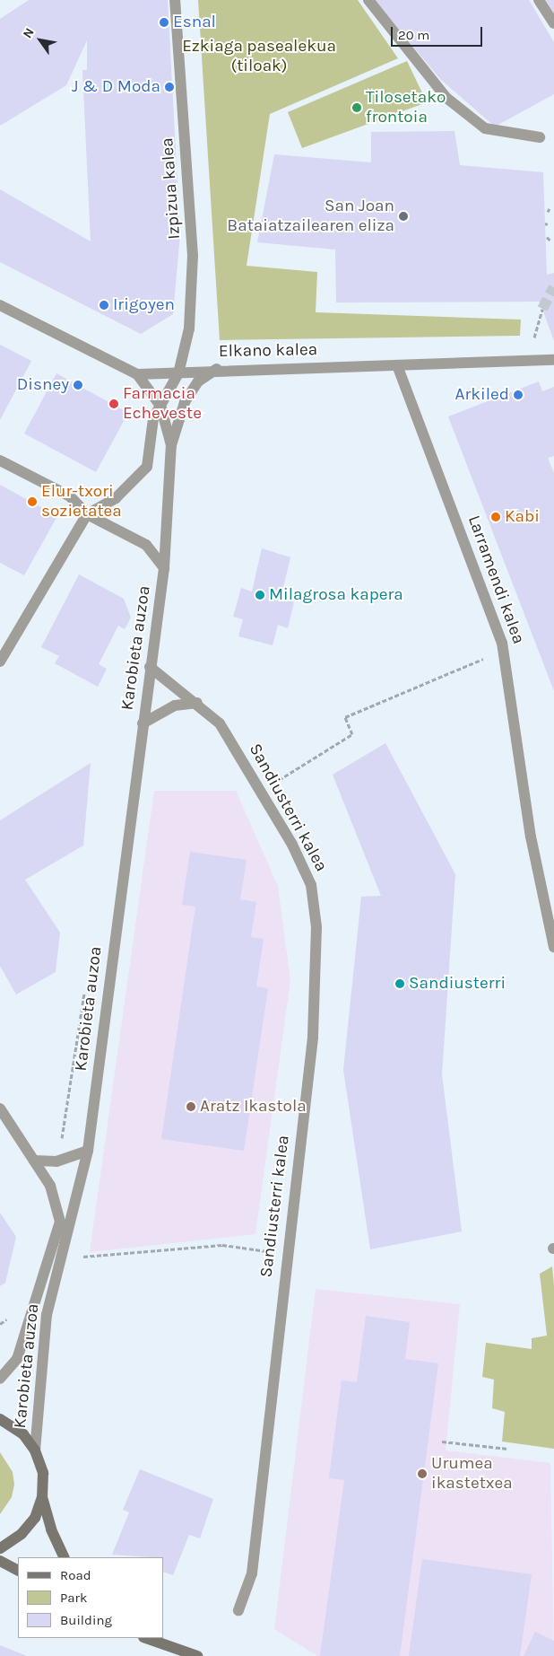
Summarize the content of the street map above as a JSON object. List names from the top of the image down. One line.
{"streets":{"street":["Izpizua kalea","Elkano kalea","Larramendi kalea","Karobieta auzoa","Sandiusterri kalea"]},"crossings":[["Izpizua kalea","Elkano kalea"],["Elkano kalea","Larramendi kalea"],["Karobieta auzoa","Sandiusterri kalea"]],"parks":["Ezkiaga pasealekua (tiloak)"],"places":["Esnal","J & D Moda","Tilosetako frontoia","San Joan Bataiatzailearen eliza","Irigoyen","Disney","Arkiled","Farmacia Echeveste","Elur-txori sozietatea","Kabi","Milagrosa kapera","Sandiusterri","Aratz Ikastola","Urumea ikastetxea"],"legend":["Road","Park","Building"],"scale_bar":"20 m","north":"top left"}
